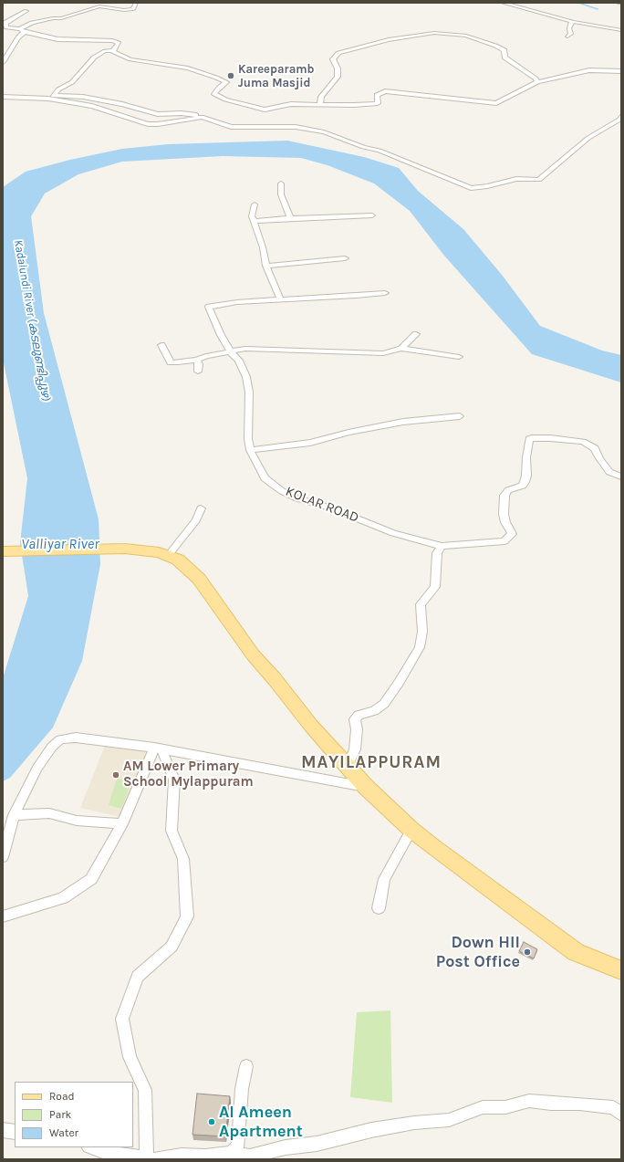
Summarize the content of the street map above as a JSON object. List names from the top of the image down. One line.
{"streets":{"street":["KOLAR ROAD"]},"districts":["MAYILAPPURAM"],"water":["Kadalundi River (കടലുണ്ടിപ്പുഴ)","Valliyar River"],"places":["Kareeparamb Juma Masjid","AM Lower Primary School Mylappuram","Down Hll Post Office","Al Ameen Apartment"],"legend":["Road","Park","Water"]}
